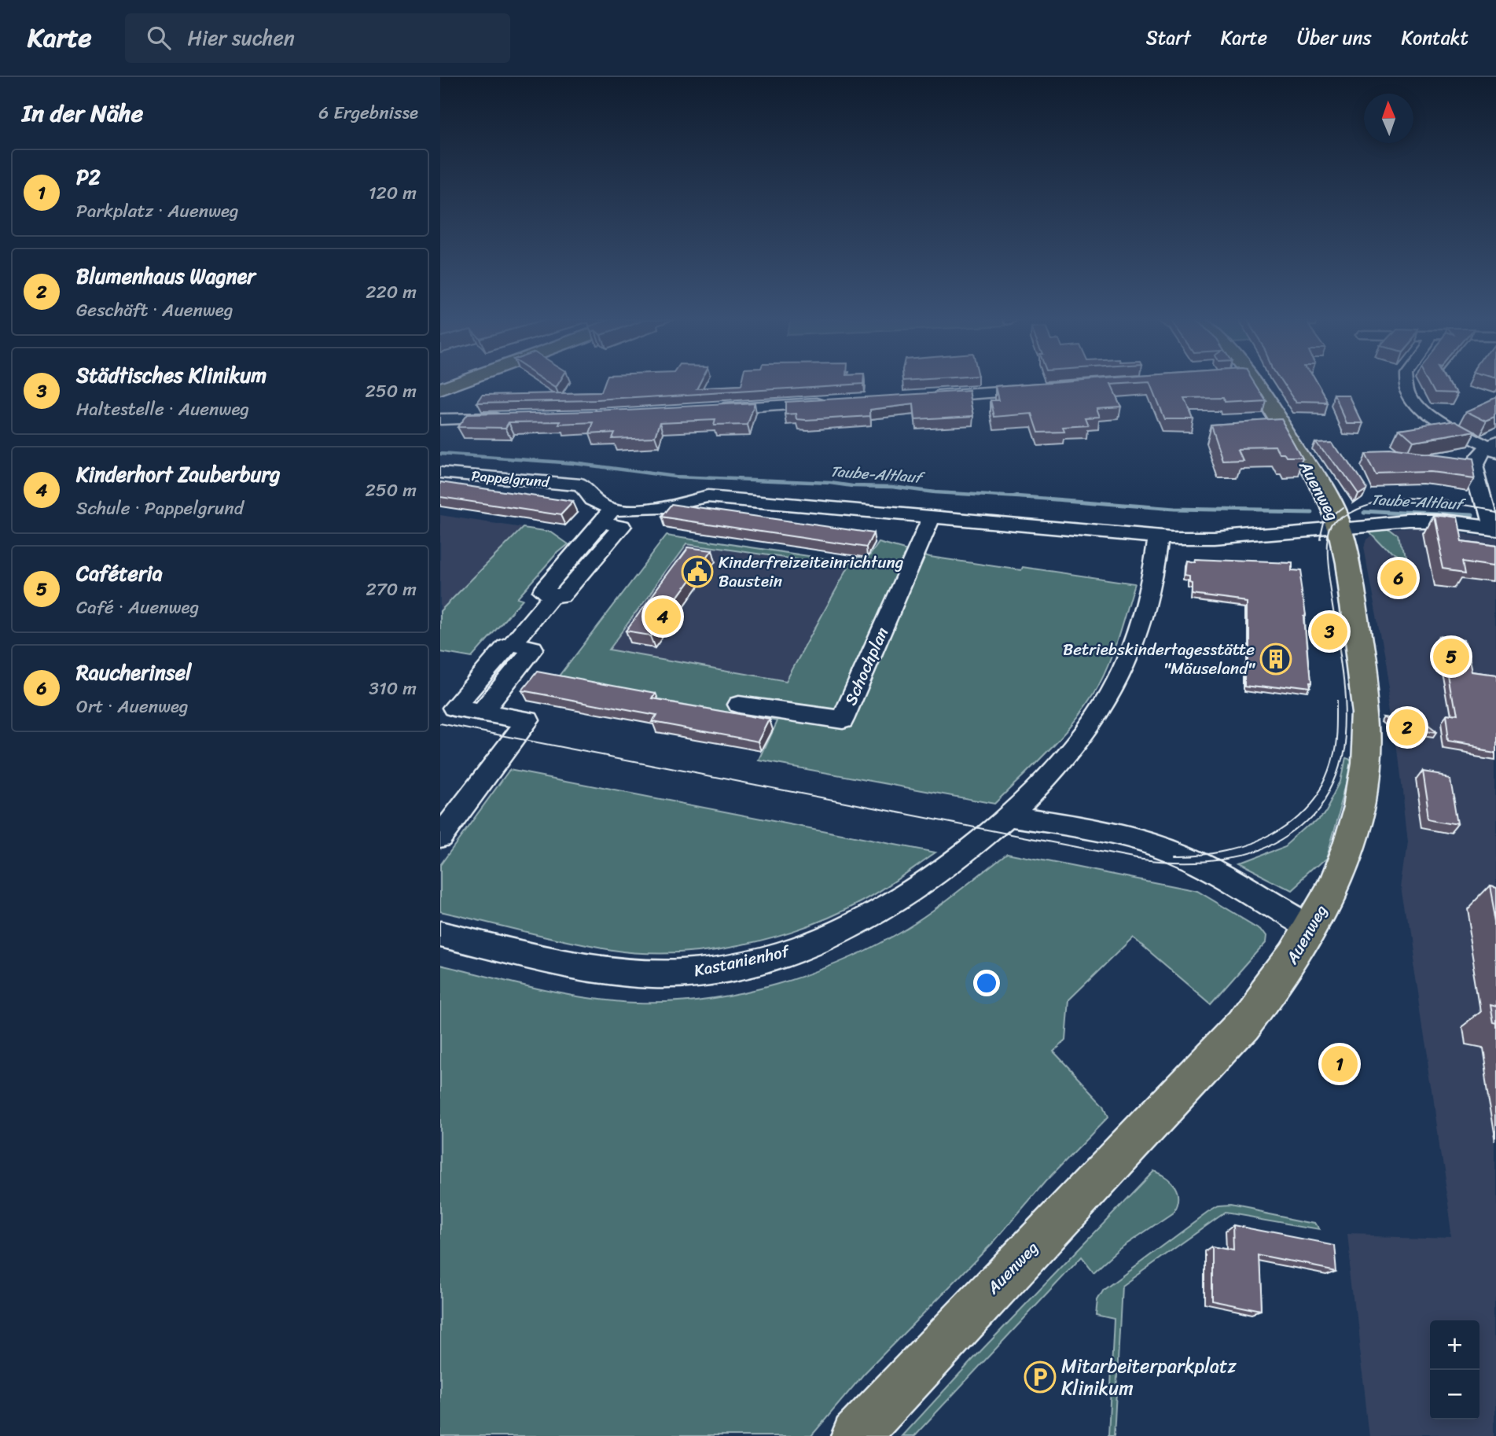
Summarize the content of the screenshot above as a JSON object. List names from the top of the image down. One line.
{"streets":{"main road":["Auenweg"],"street":["Pappelgrund","Schochplan","Kastanienhof"]},"water":["Taube-Altlauf"],"places":{"public building":["Kinderfreizeiteinrichtung Baustein"],"building":["Betriebskindertagesstätte \"Mäuseland\""],"parking":["Mitarbeiterparkplatz Klinikum"]},"north":"top","page":{"header":"Karte","search":"Hier suchen","nav":["Start","Karte","Über uns","Kontakt"],"heading":["In der Nähe","6 Ergebnisse"],"list":[{"mark":"1","name":"P2","note":"Parkplatz · Auenweg","value":"120 m"},{"mark":"2","name":"Blumenhaus Wagner","note":"Geschäft · Auenweg","value":"220 m"},{"mark":"3","name":"Städtisches Klinikum","note":"Haltestelle · Auenweg","value":"250 m"},{"mark":"4","name":"Kinderhort Zauberburg","note":"Schule · Pappelgrund","value":"250 m"},{"mark":"5","name":"Caféteria","note":"Café · Auenweg","value":"270 m"},{"mark":"6","name":"Raucherinsel","note":"Ort · Auenweg","value":"310 m"}],"pins":["6","4","3","5","2","1"],"map_buttons":["+","−"]}}
